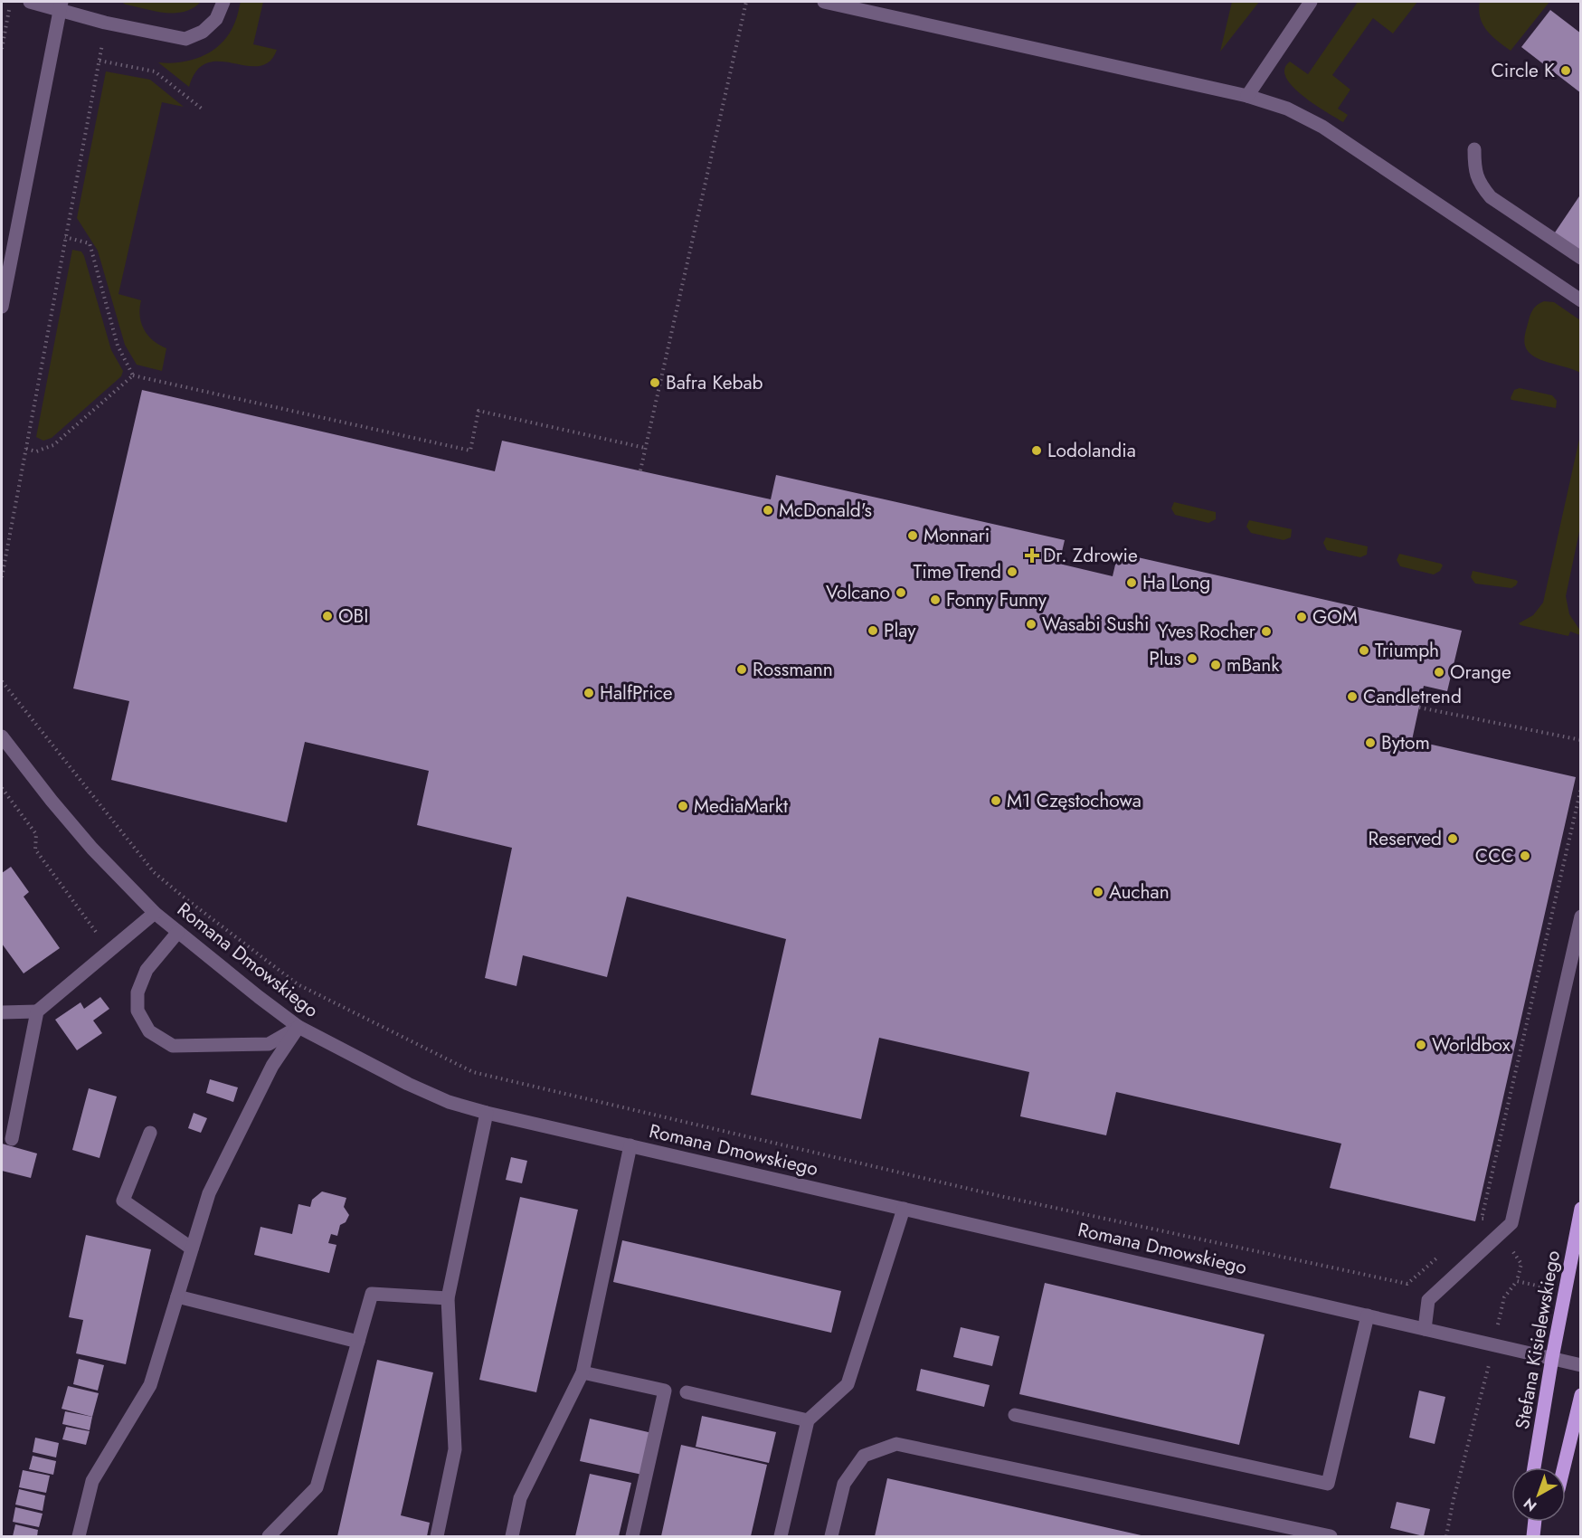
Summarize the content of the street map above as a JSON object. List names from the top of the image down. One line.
{"streets":{"main road":["Stefana Kisielewskiego"],"street":["Romana Dmowskiego"]},"crossings":[["Romana Dmowskiego","Stefana Kisielewskiego"]],"places":{"other":["Circle K","Bafra Kebab","Lodolandia","McDonald's","Monnari","Time Trend","Ha Long","Volcano","Fonny Funny","OBI","GOM","Wasabi Sushi","Play","Yves Rocher","Triumph","Plus","mBank","Rossmann","Orange","HalfPrice","Candletrend","Bytom","M1 Częstochowa","MediaMarkt","Reserved","CCC","Auchan","Worldbox"],"health":["Dr. Zdrowie"]},"north":"bottom left"}
